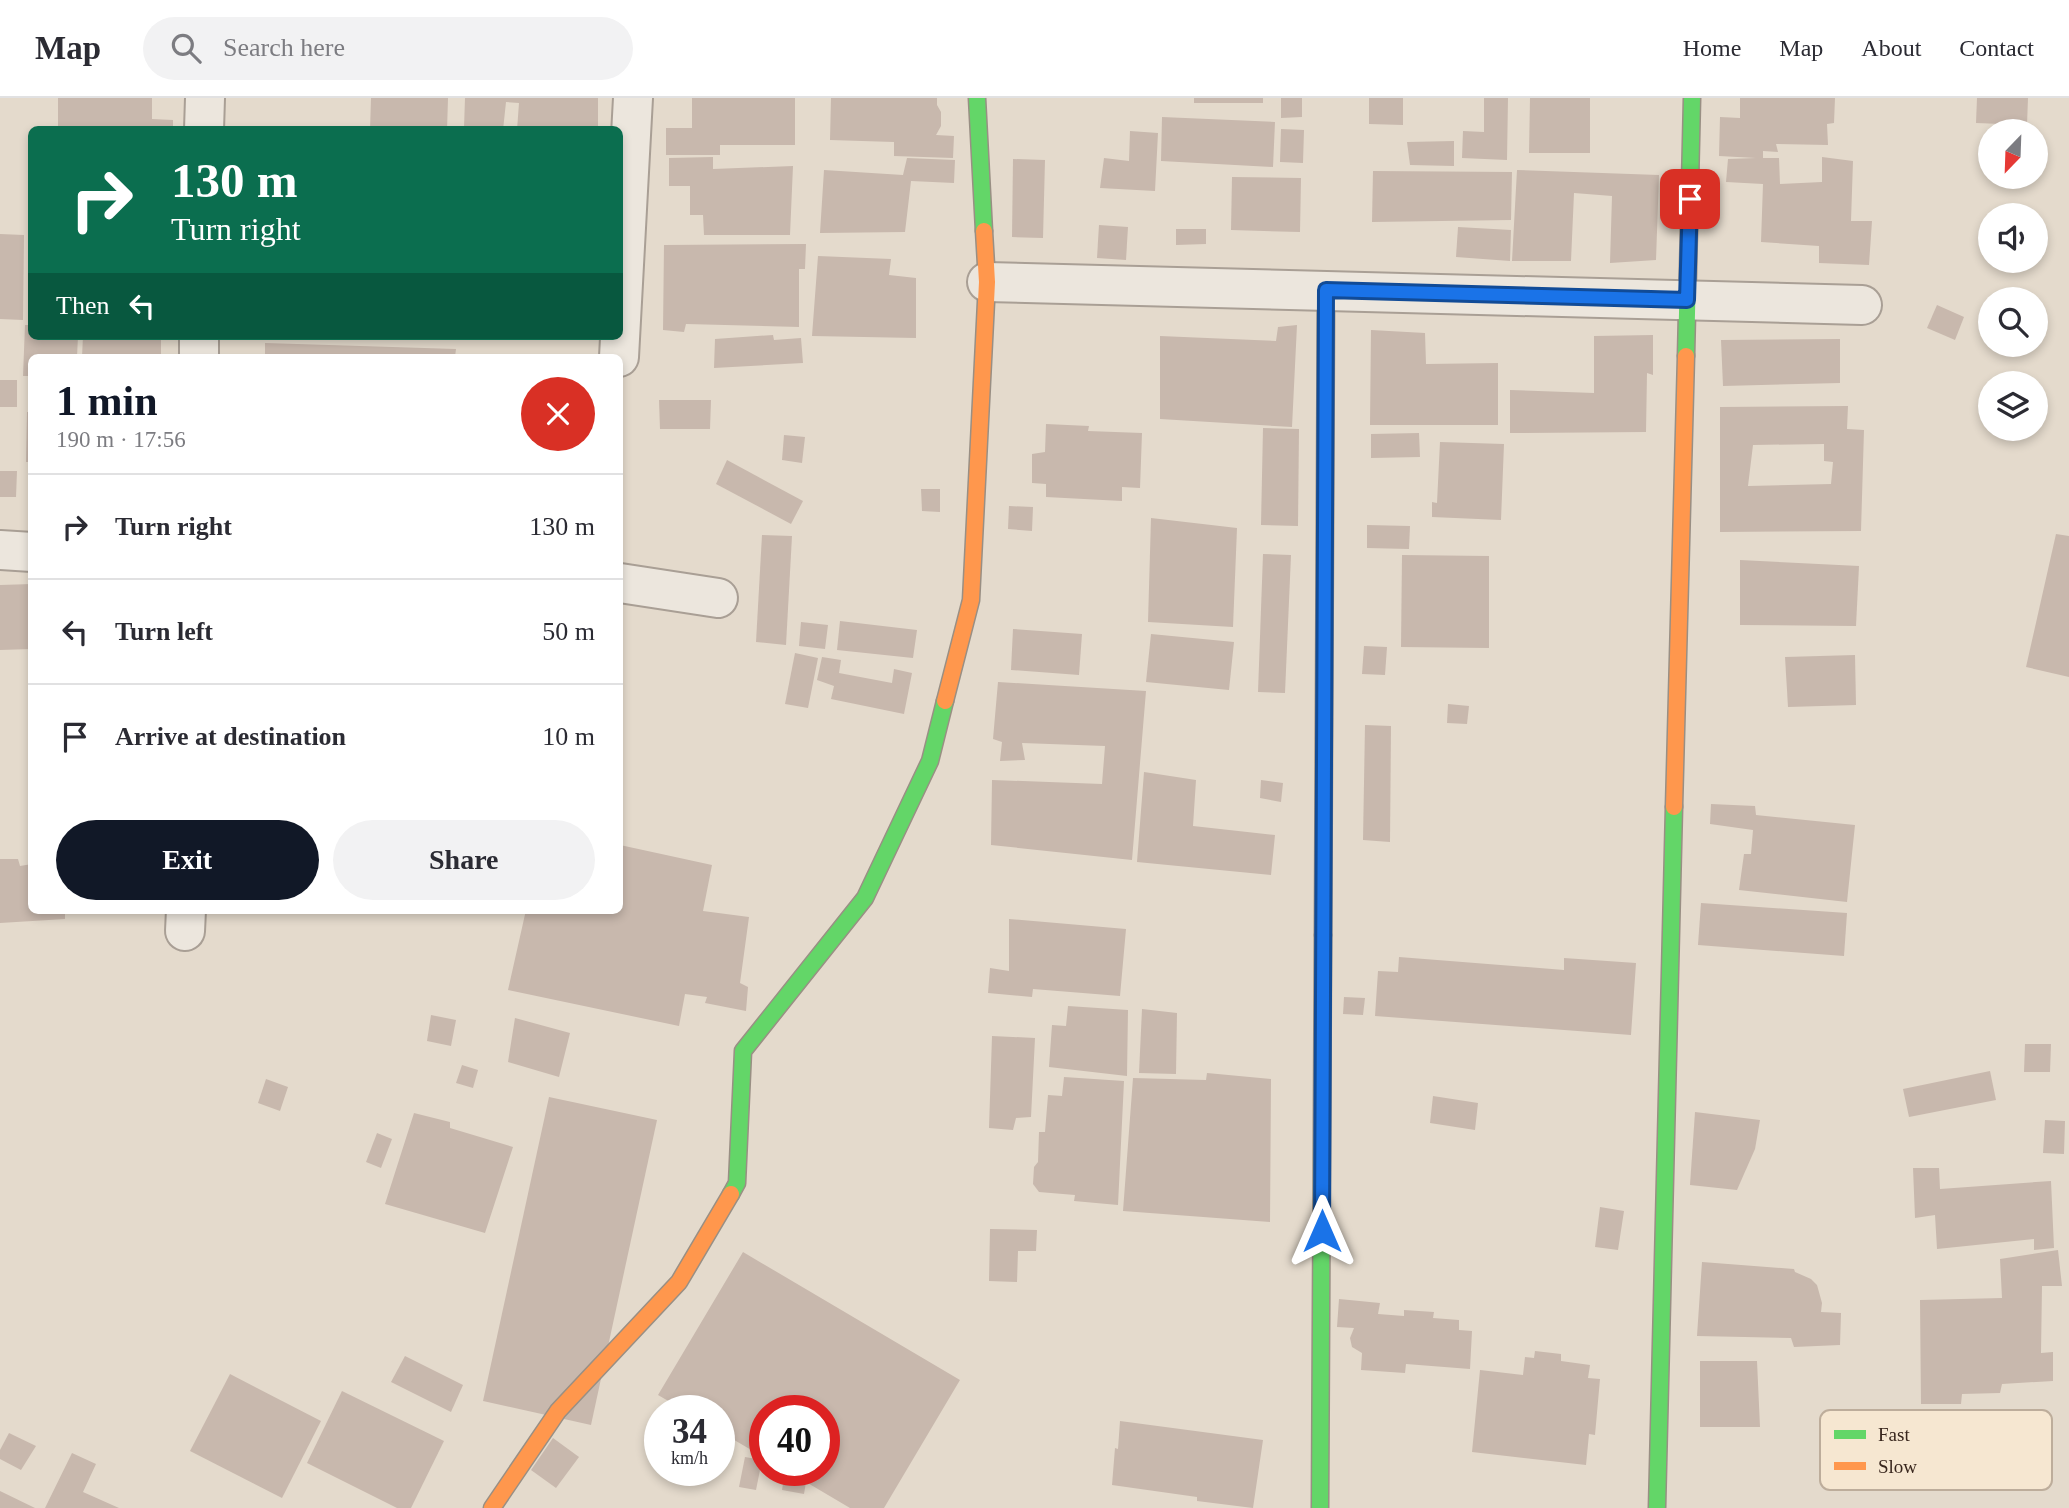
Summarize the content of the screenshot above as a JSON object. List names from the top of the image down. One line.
{"legend":["Fast","Slow"],"north":"bottom left","page":{"header":"Map","search":"Search here","nav":["Home","Map","About","Contact"],"turn":["130 m","Turn right"],"then":"Then","heading":["1 min","190 m · 17:56"],"list":[{"name":"Turn right","value":"130 m"},{"name":"Turn left","value":"50 m"},{"name":"Arrive at destination","value":"10 m"}],"buttons":["Exit","Share"],"speed":"34 km/h","limit":"40"}}
